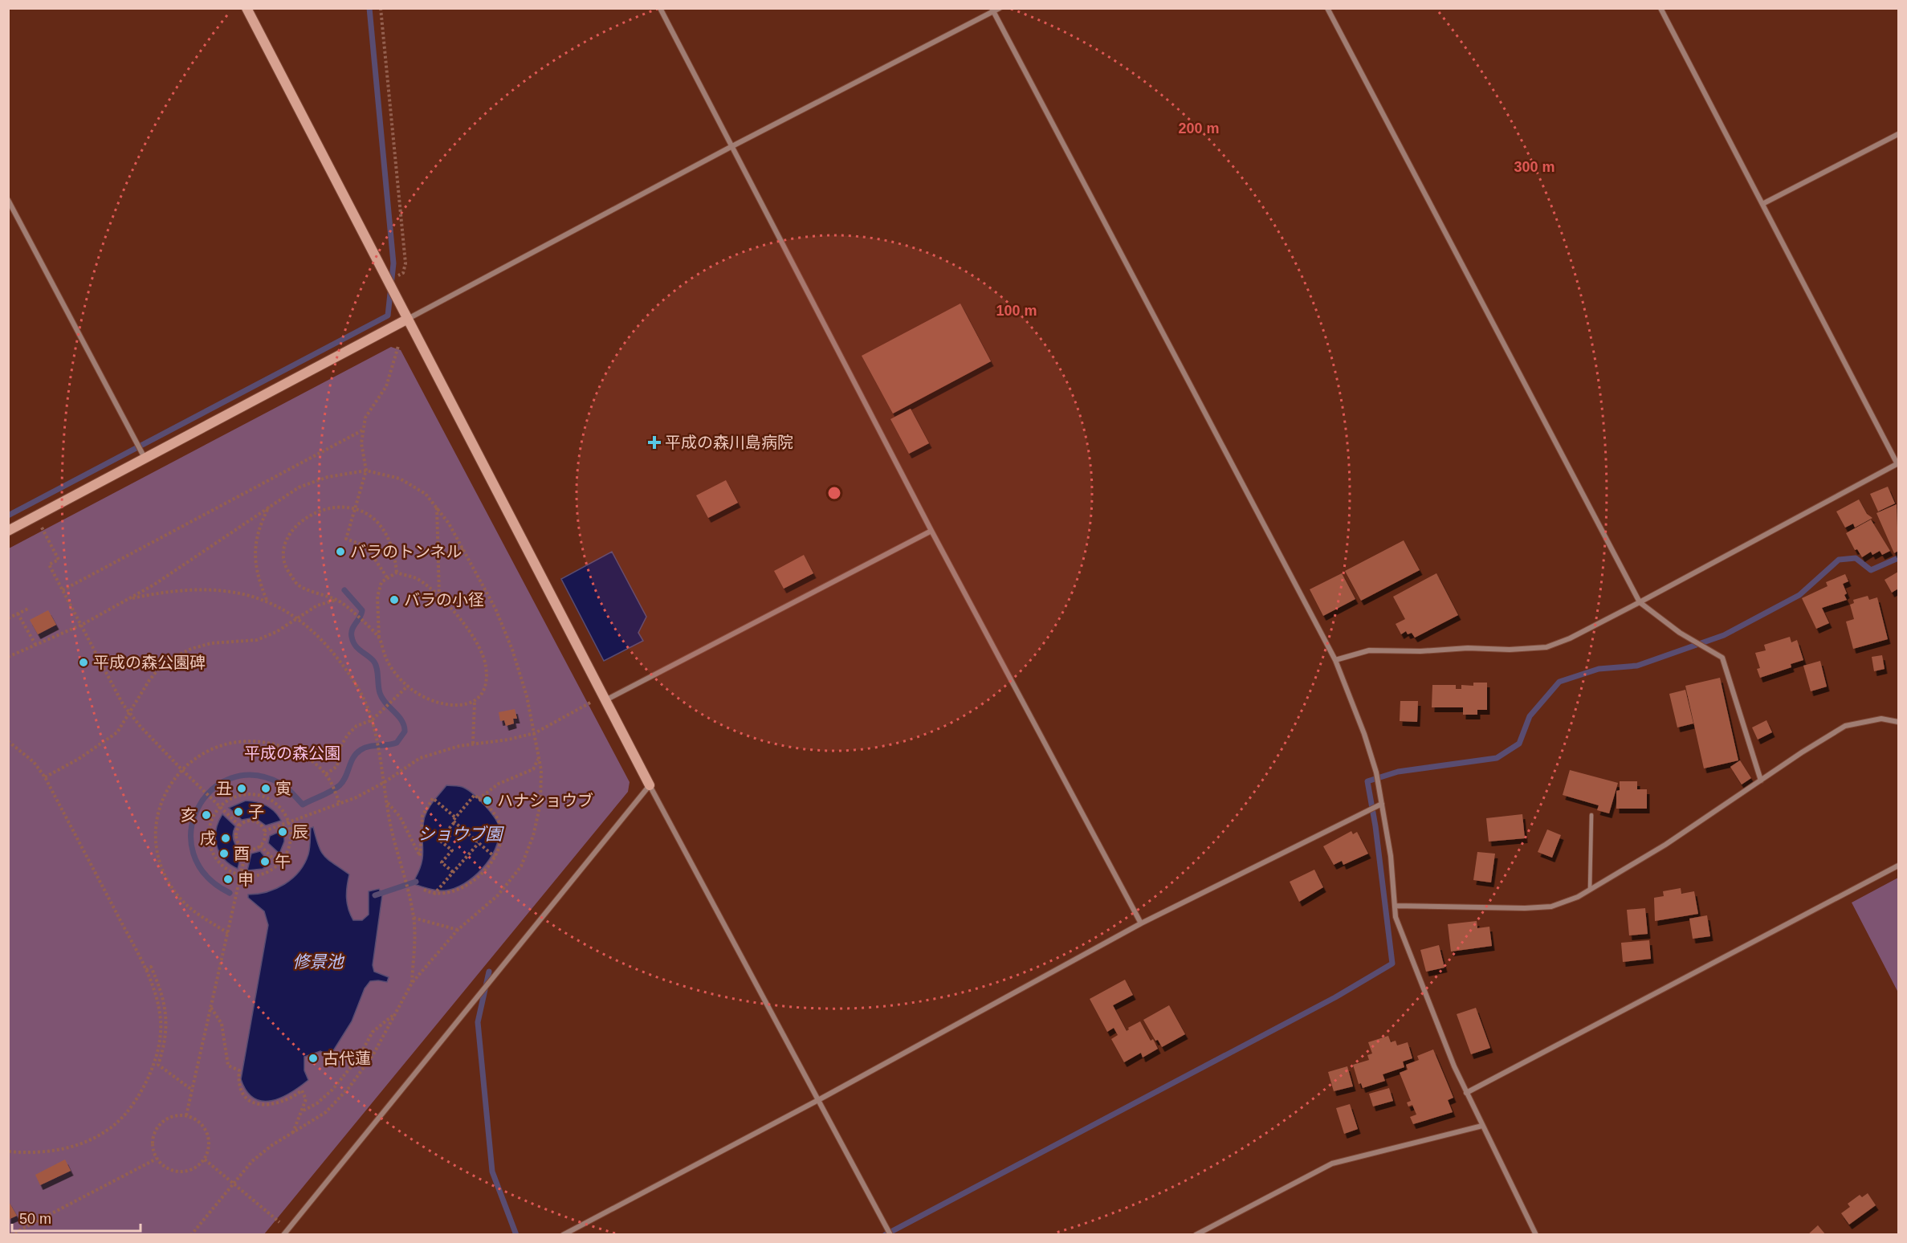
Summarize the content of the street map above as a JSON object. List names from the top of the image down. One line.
{"water":["ショウブ園","修景池"],"parks":["平成の森公園"],"places":{"health":["平成の森川島病院"],"other":["バラのトンネル","バラの小径","平成の森公園碑","丑","寅","ハナショウブ","子","亥","辰","戌","酉","午","申","古代蓮"]},"scale_bar":"50 m","rings":["200 m","300 m","100 m"]}
